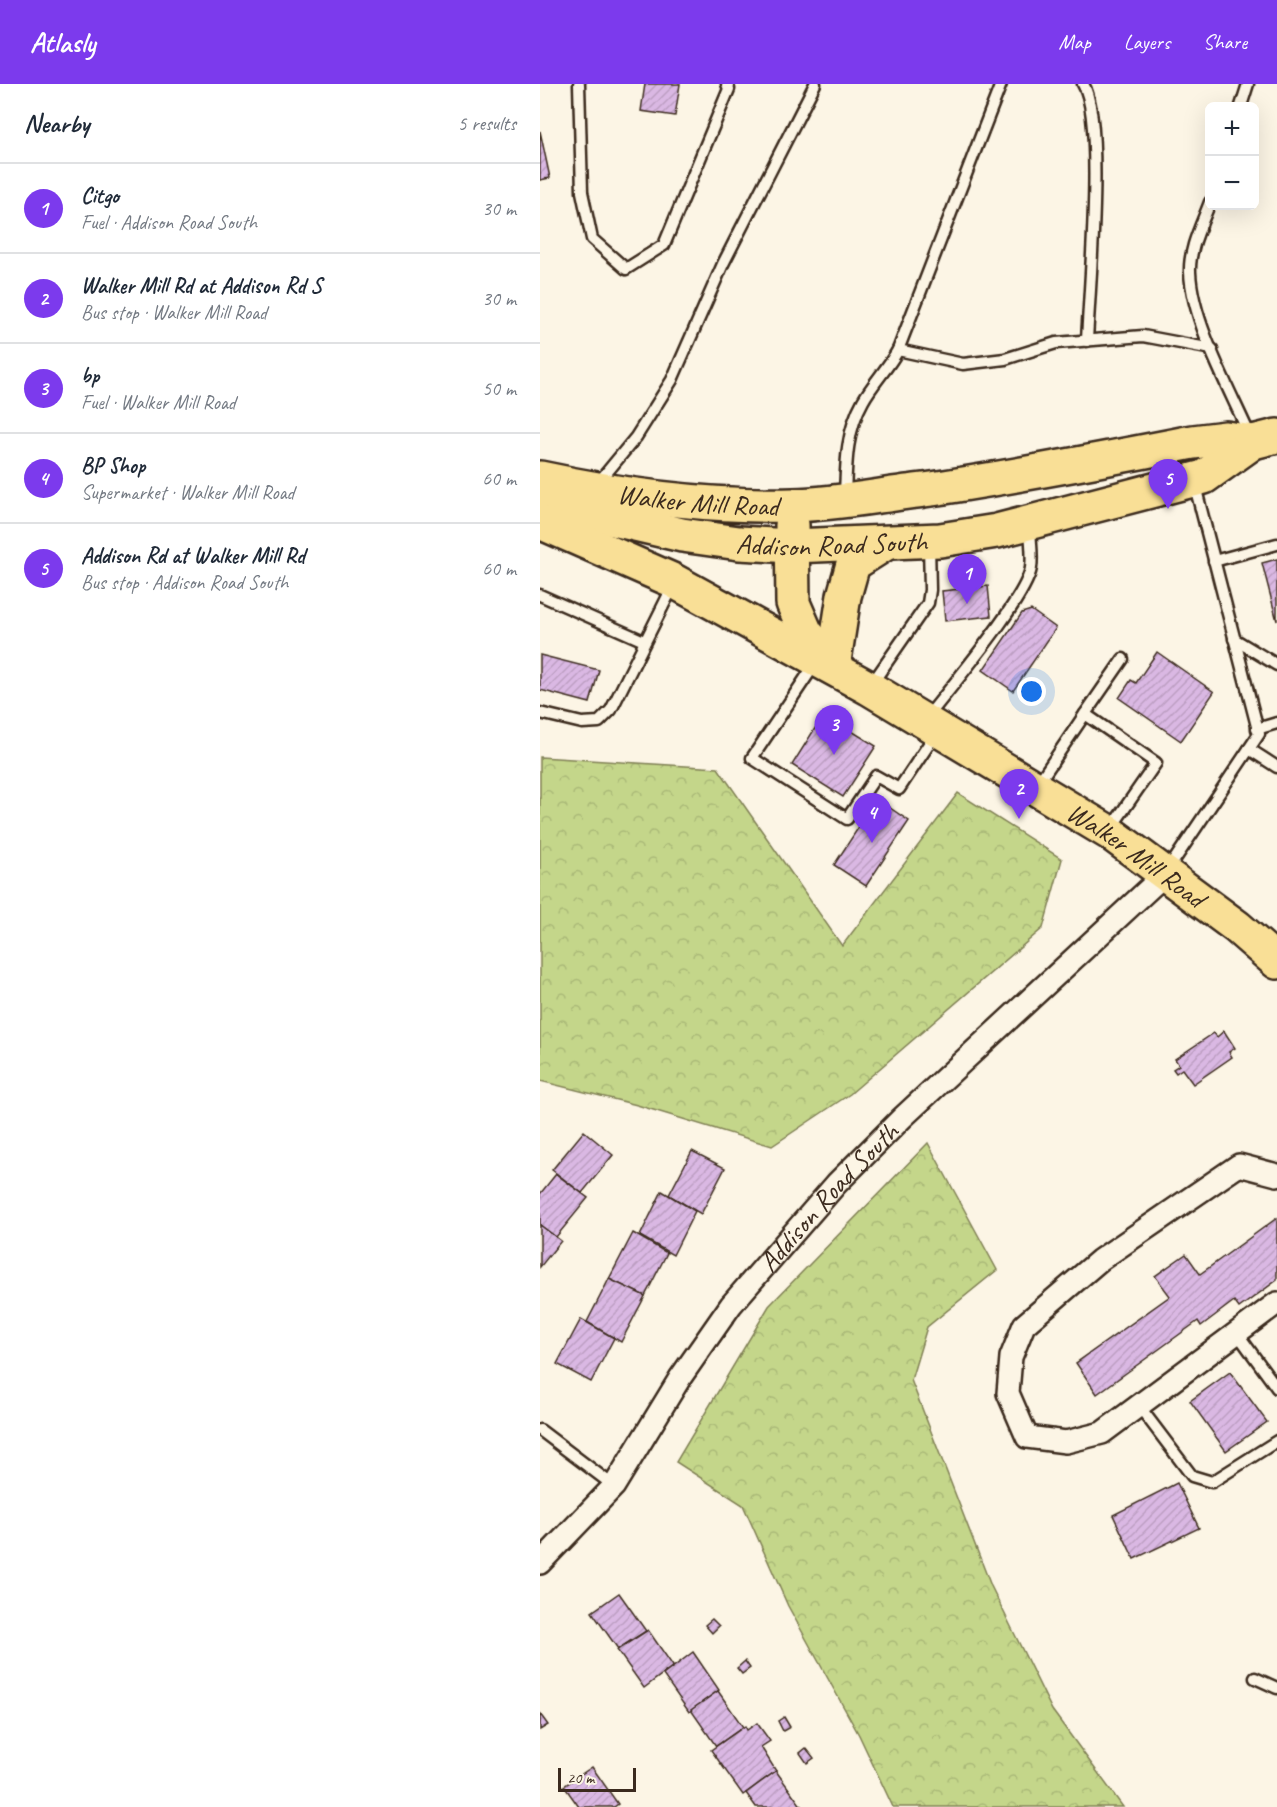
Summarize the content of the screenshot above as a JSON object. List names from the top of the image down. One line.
{"streets":{"main road":["Walker Mill Road","Addison Road South"]},"crossings":[["Walker Mill Road","Addison Road South"]],"scale_bar":"20 m","page":{"header":"Atlasly","nav":["Map","Layers","Share"],"heading":["Nearby","5 results"],"map_buttons":["+","−"],"list":[{"mark":"1","name":"Citgo","note":"Fuel · Addison Road South","value":"30 m"},{"mark":"2","name":"Walker Mill Rd at Addison Rd S","note":"Bus stop · Walker Mill Road","value":"30 m"},{"mark":"3","name":"bp","note":"Fuel · Walker Mill Road","value":"50 m"},{"mark":"4","name":"BP Shop","note":"Supermarket · Walker Mill Road","value":"60 m"},{"mark":"5","name":"Addison Rd at Walker Mill Rd","note":"Bus stop · Addison Road South","value":"60 m"}],"pins":["5","1","3","2","4"],"scale":"20 m"}}
